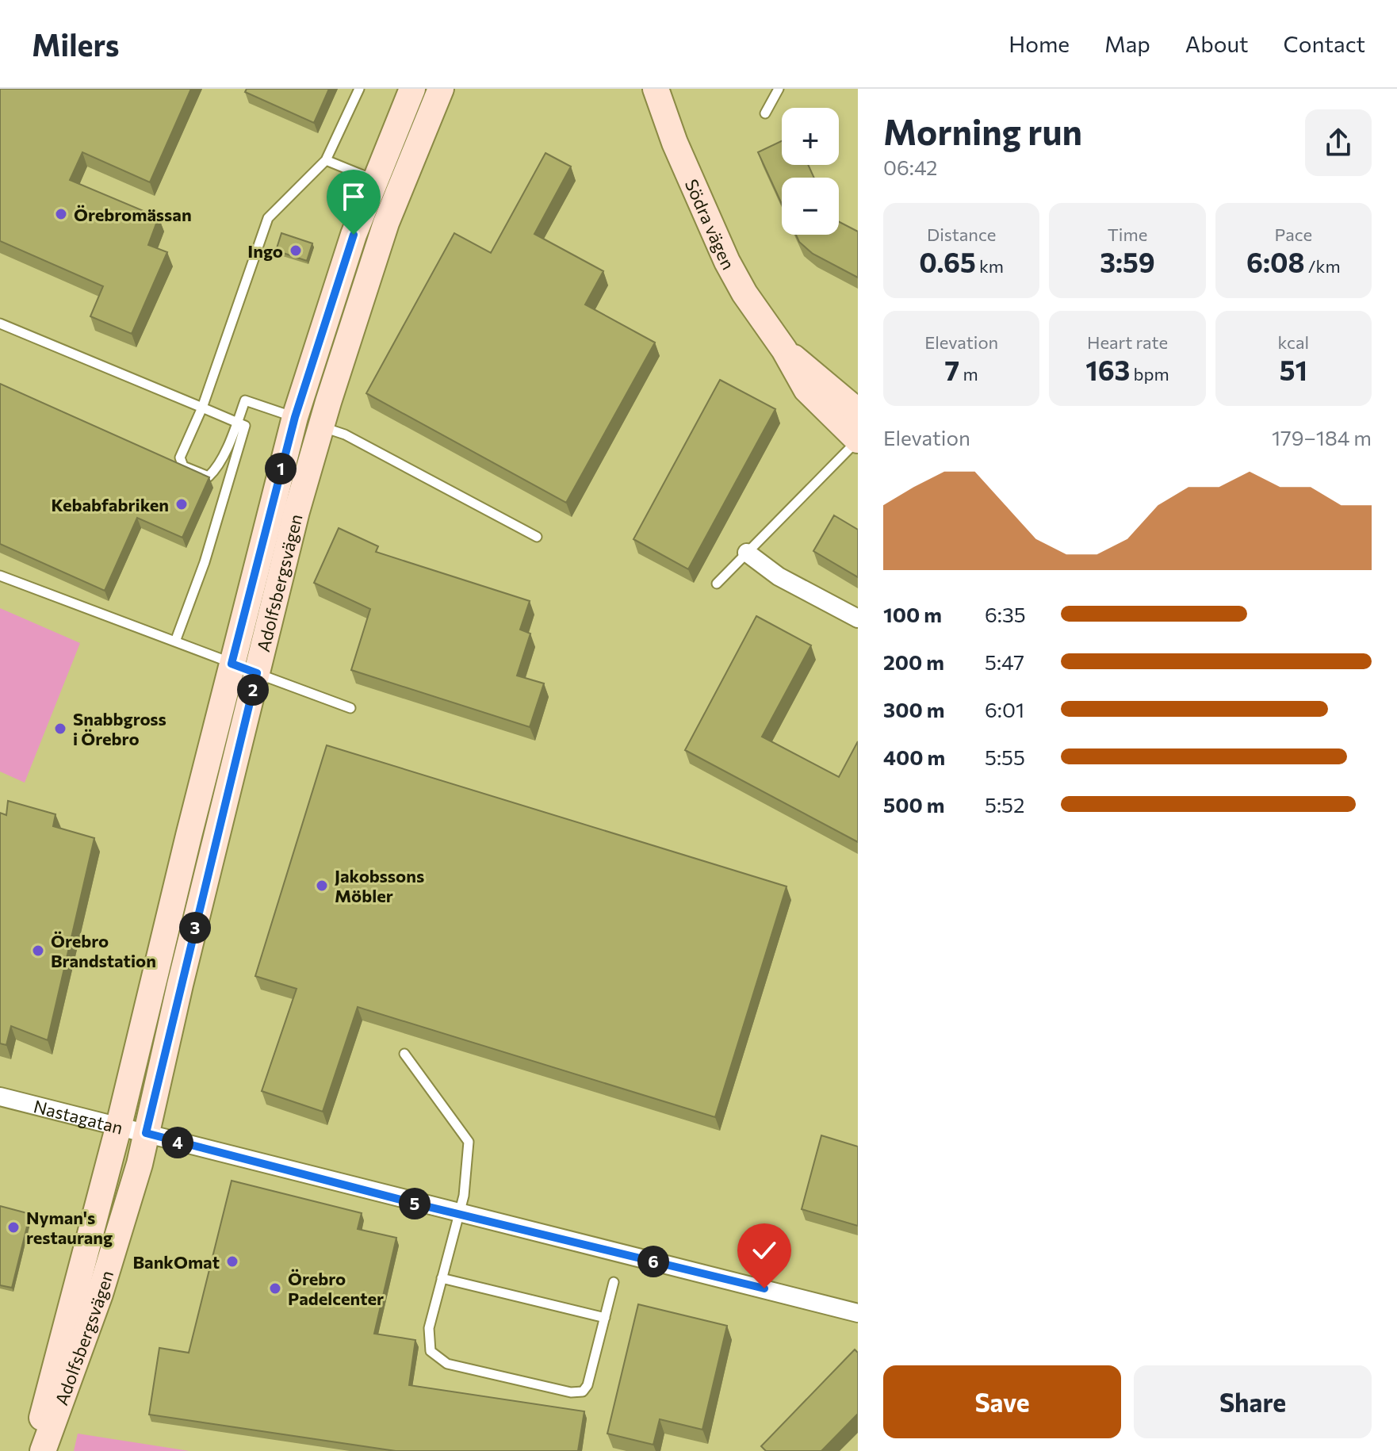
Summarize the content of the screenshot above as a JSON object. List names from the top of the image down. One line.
{"streets":{"main road":["Södra vägen","Adolfsbergsvägen"],"street":["Nastagatan"]},"crossings":[["Adolfsbergsvägen","Nastagatan"]],"places":["Örebromässan","Ingo","Kebabfabriken","Snabbgross i Örebro","Jakobssons Möbler","Örebro Brandstation","Nyman's restaurang","BankOmat","Örebro Padelcenter"],"page":{"header":"Milers","nav":["Home","Map","About","Contact"],"heading":["Morning run","06:42"],"map_buttons":["+","−"],"stats":[["Distance","0.65 km"],["Time","3:59"],["Pace","6:08 /km"],["Elevation","7 m"],["Heart rate","163 bpm"],["kcal","51"]],"chart":["Elevation","179–184 m"],"pins":["1","2","3","4","5","6"],"list":[{"name":"100 m","note":"6:35"},{"name":"200 m","note":"5:47"},{"name":"300 m","note":"6:01"},{"name":"400 m","note":"5:55"},{"name":"500 m","note":"5:52"}],"buttons":["Save","Share"]}}
